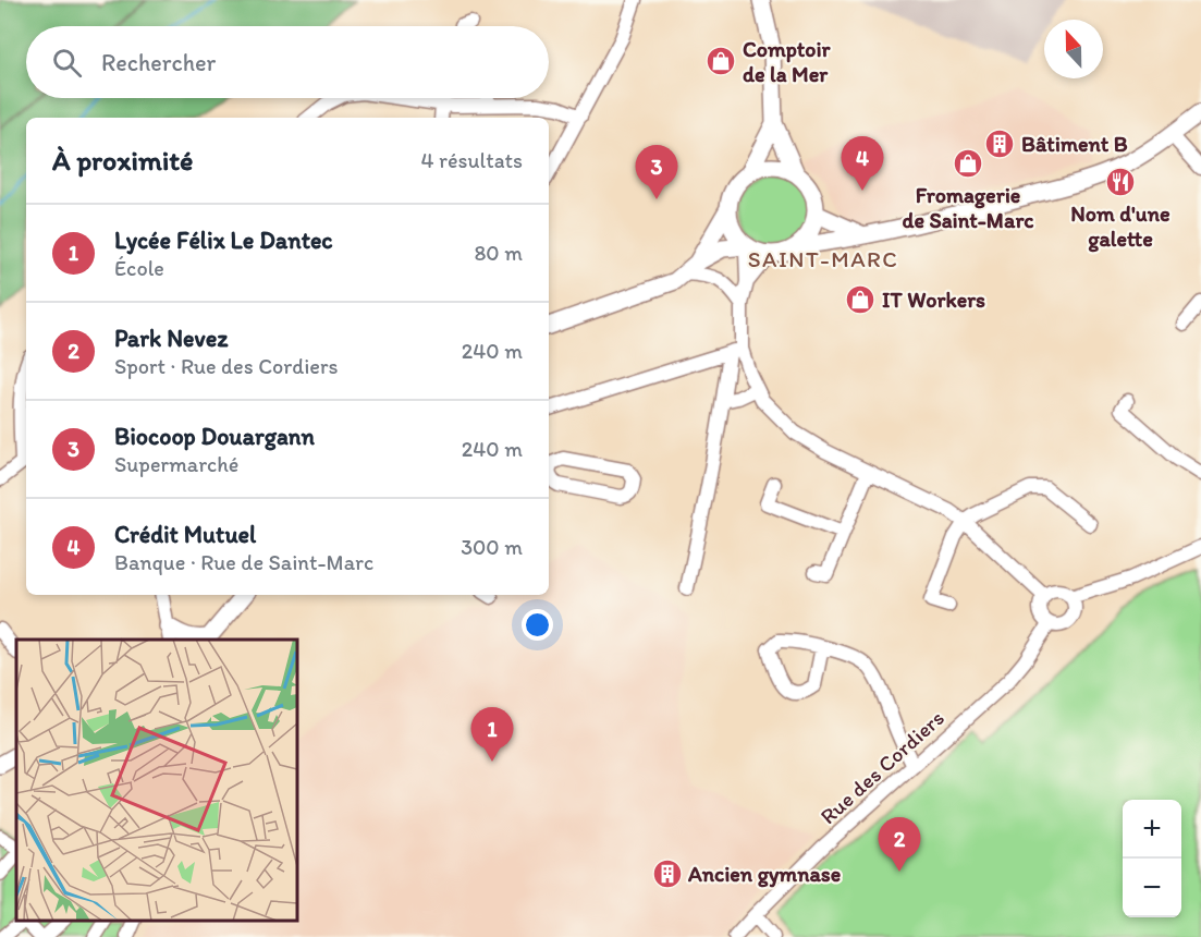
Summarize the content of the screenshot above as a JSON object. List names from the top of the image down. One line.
{"streets":{"street":["Rue des Cordiers"]},"districts":["SAINT-MARC"],"places":{"shop":["Comptoir de la Mer","Fromagerie de Saint-Marc","IT Workers"],"building":["Bâtiment B","Ancien gymnase"],"restaurant":["Nom d'une galette"]},"north":"top","page":{"search":"Rechercher","heading":["À proximité","4 résultats"],"pins":["4","3","1","2"],"list":[{"mark":"1","name":"Lycée Félix Le Dantec","note":"École","value":"80 m"},{"mark":"2","name":"Park Nevez","note":"Sport · Rue des Cordiers","value":"240 m"},{"mark":"3","name":"Biocoop Douargann","note":"Supermarché","value":"240 m"},{"mark":"4","name":"Crédit Mutuel","note":"Banque · Rue de Saint-Marc","value":"300 m"}],"map_buttons":["+","−"]}}
